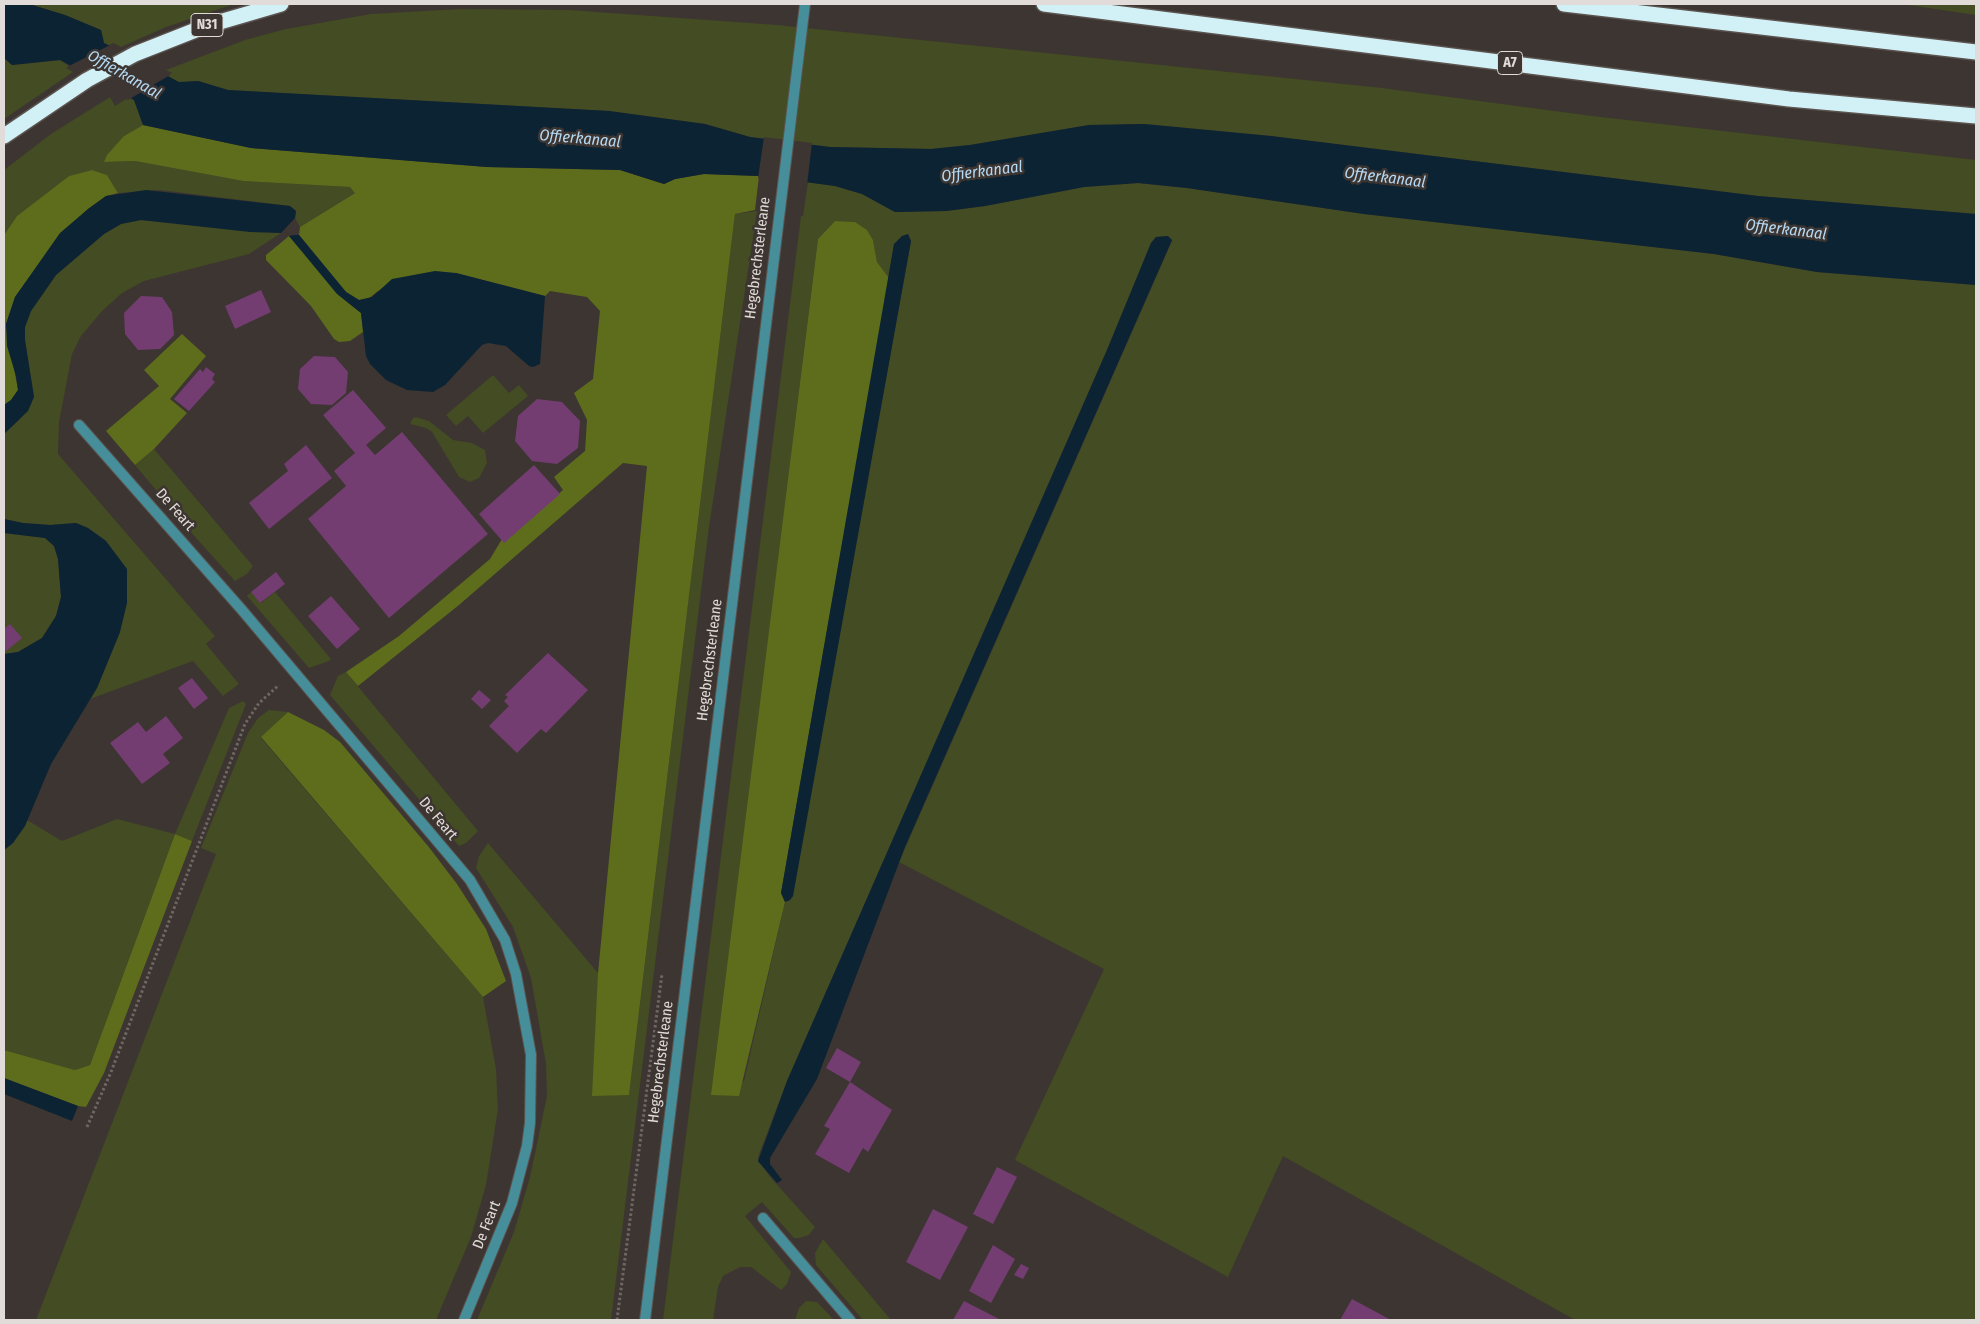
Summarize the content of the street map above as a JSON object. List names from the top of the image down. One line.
{"streets":{"highway":["N31","A7"],"street":["Hegebrechsterleane","De Feart"]},"water":["Offierkanaal"]}
